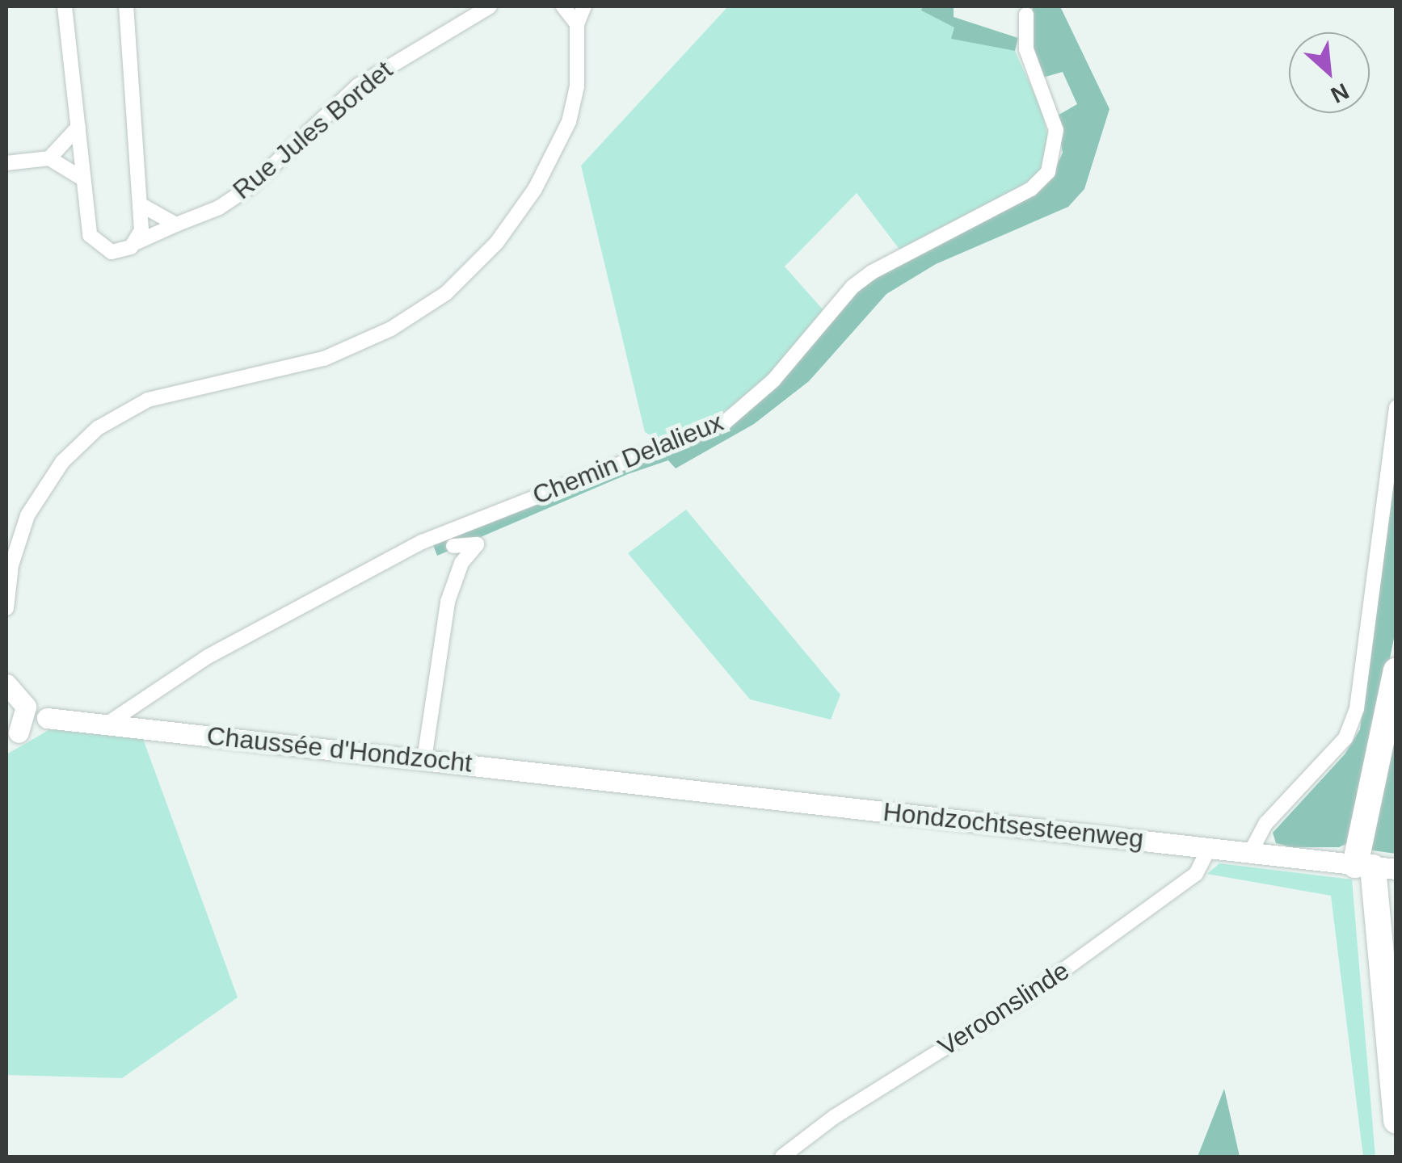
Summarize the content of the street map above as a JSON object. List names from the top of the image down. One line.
{"streets":{"main road":["Chaussée d'Hondzocht","Hondzochtsesteenweg"],"street":["Rue Jules Bordet","Chemin Delalieux","Veroonslinde"]},"crossings":[["Chemin Delalieux","Chaussée d'Hondzocht"],["Chaussée d'Hondzocht","Hondzochtsesteenweg"],["Hondzochtsesteenweg","Veroonslinde"]],"north":"bottom right"}
